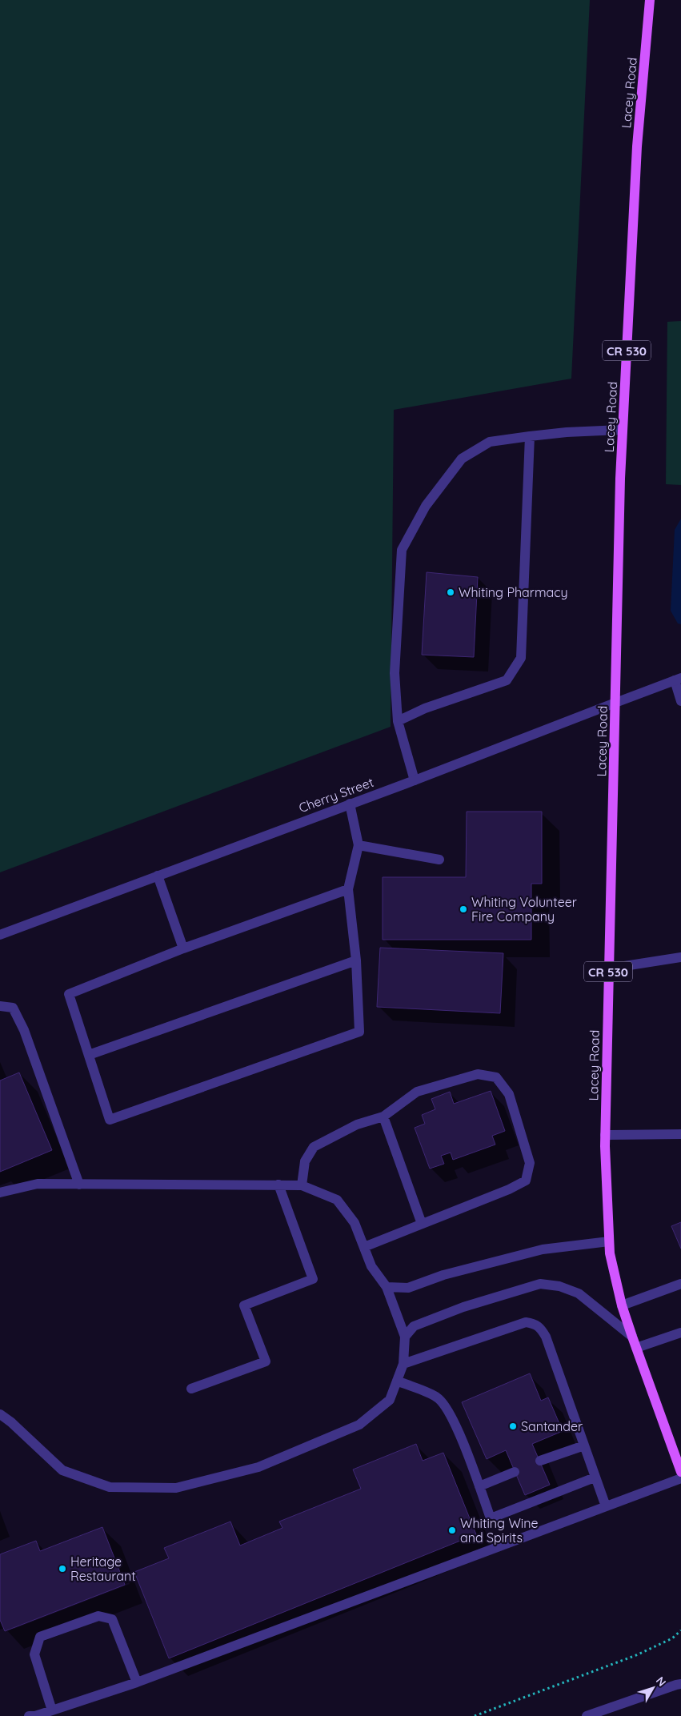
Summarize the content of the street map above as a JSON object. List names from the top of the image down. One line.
{"streets":{"main road":["Lacey Road","CR 530"],"street":["Cherry Street"]},"crossings":[["Lacey Road","Cherry Street"]],"places":["Whiting Pharmacy","Whiting Volunteer Fire Company","Santander","Whiting Wine and Spirits","Heritage Restaurant"],"north":"top right"}
